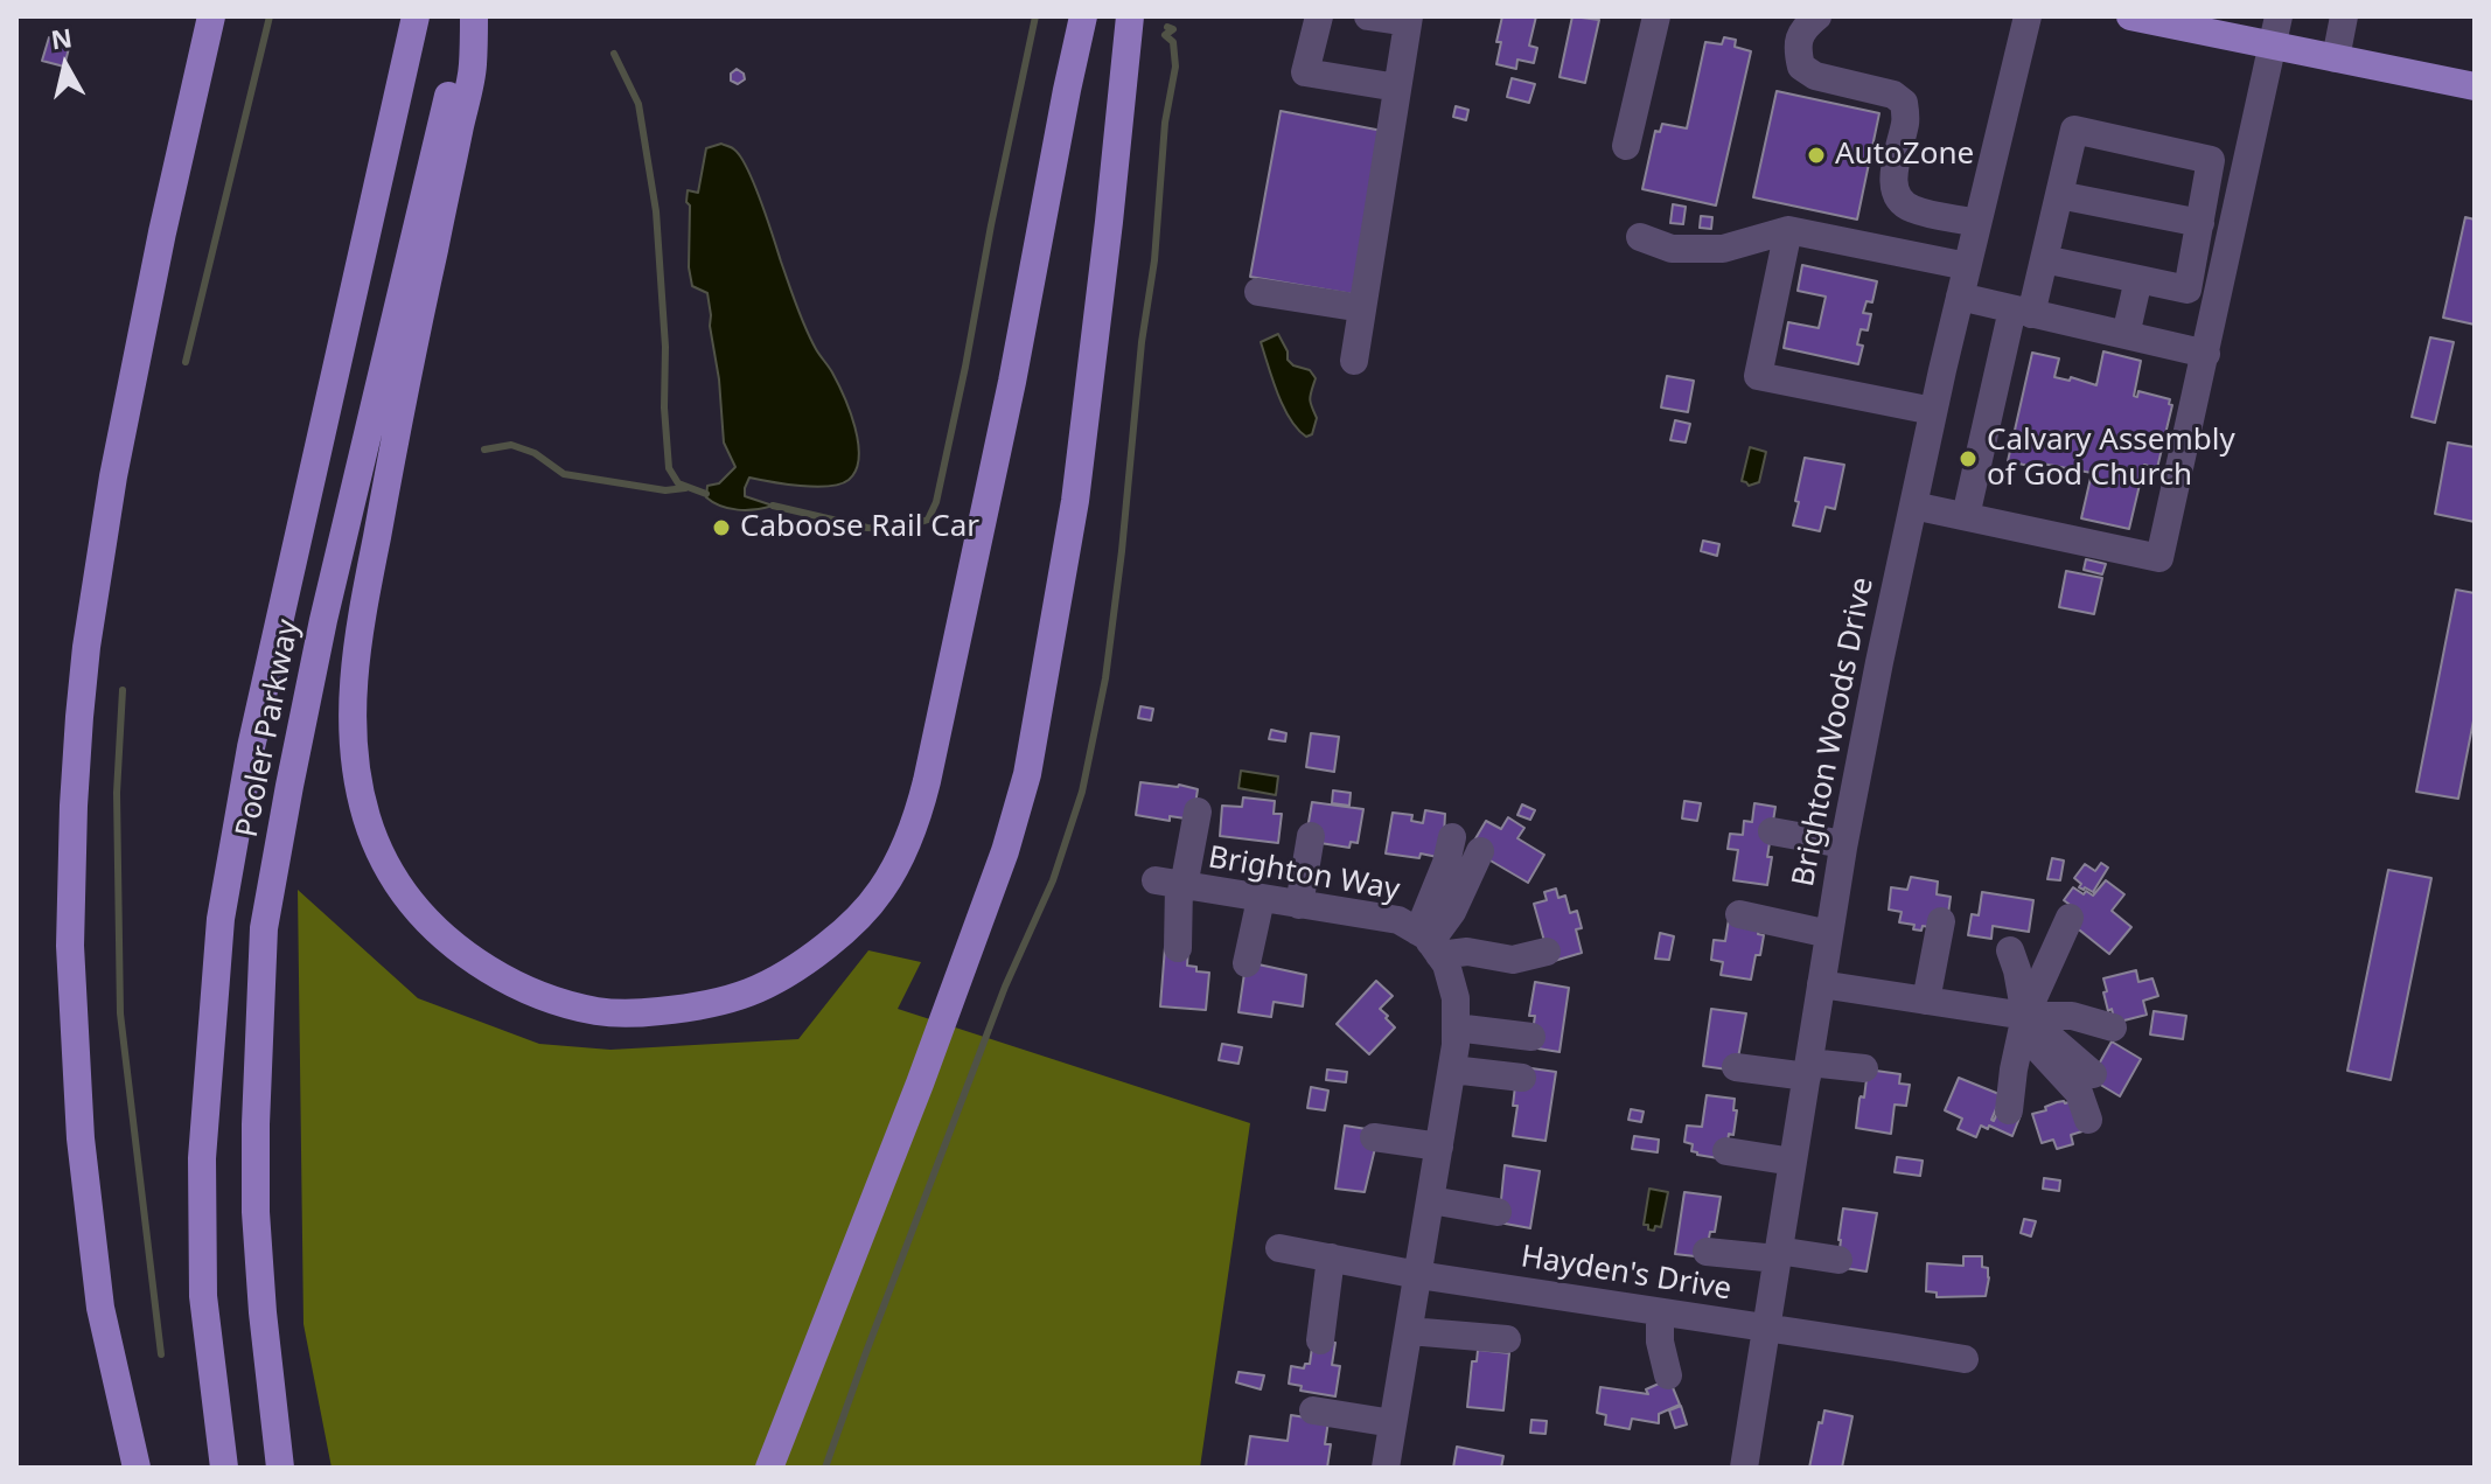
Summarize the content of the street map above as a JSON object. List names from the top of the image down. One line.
{"streets":{"main road":["Pooler Parkway"],"street":["Brighton Woods Drive","Brighton Way","Hayden's Drive"]},"crossings":[["Brighton Woods Drive","Hayden's Drive"]],"places":["AutoZone","Calvary Assembly of God Church","Caboose Rail Car"],"north":"top"}
